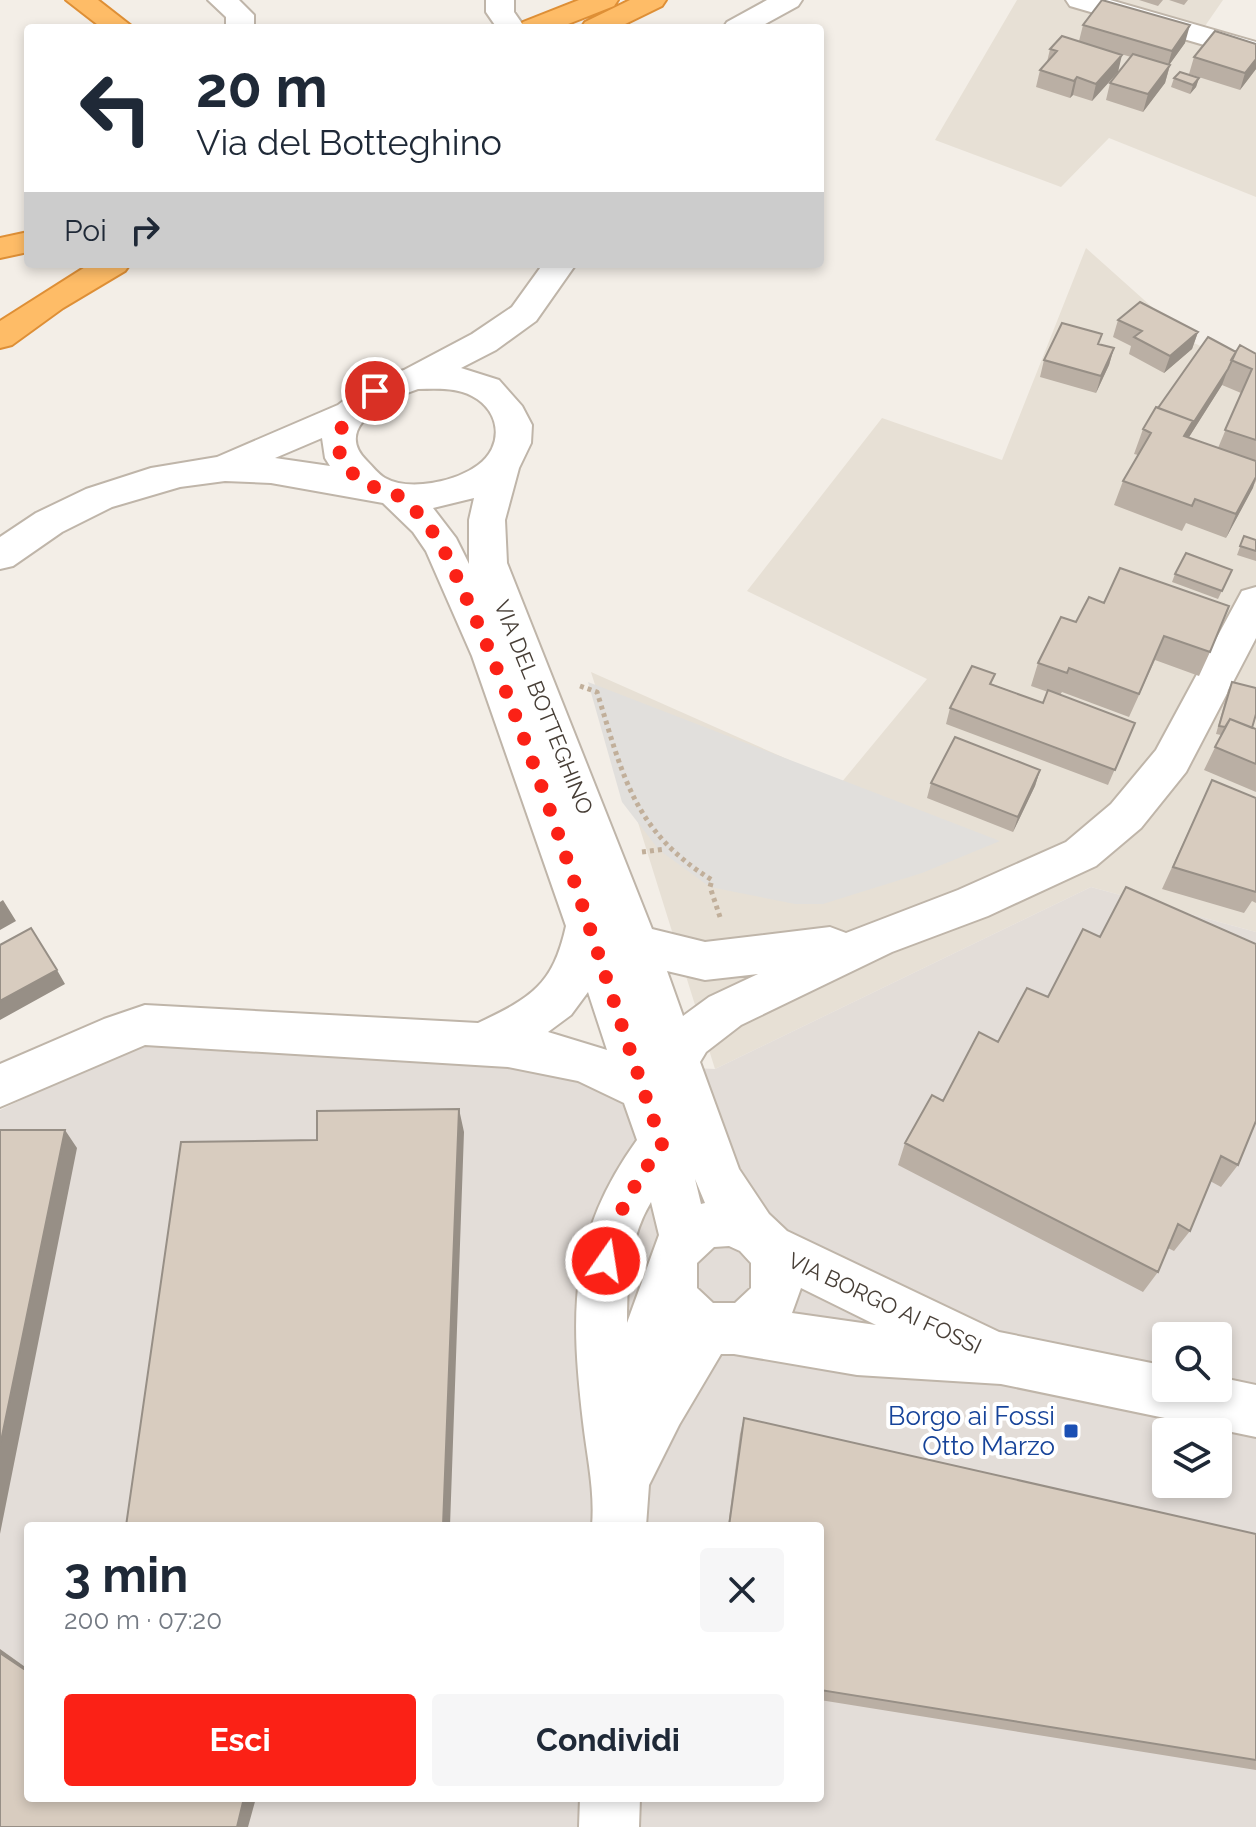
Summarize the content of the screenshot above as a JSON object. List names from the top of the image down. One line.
{"streets":{"street":["VIA DEL BOTTEGHINO","VIA BORGO AI FOSSI"]},"crossings":[["VIA DEL BOTTEGHINO","VIA BORGO AI FOSSI"]],"places":{"transit":["Borgo ai Fossi Otto Marzo"]},"page":{"turn":["20 m","Via del Botteghino"],"then":"Poi","heading":["3 min","200 m · 07:20"],"buttons":["Esci","Condividi"]}}
